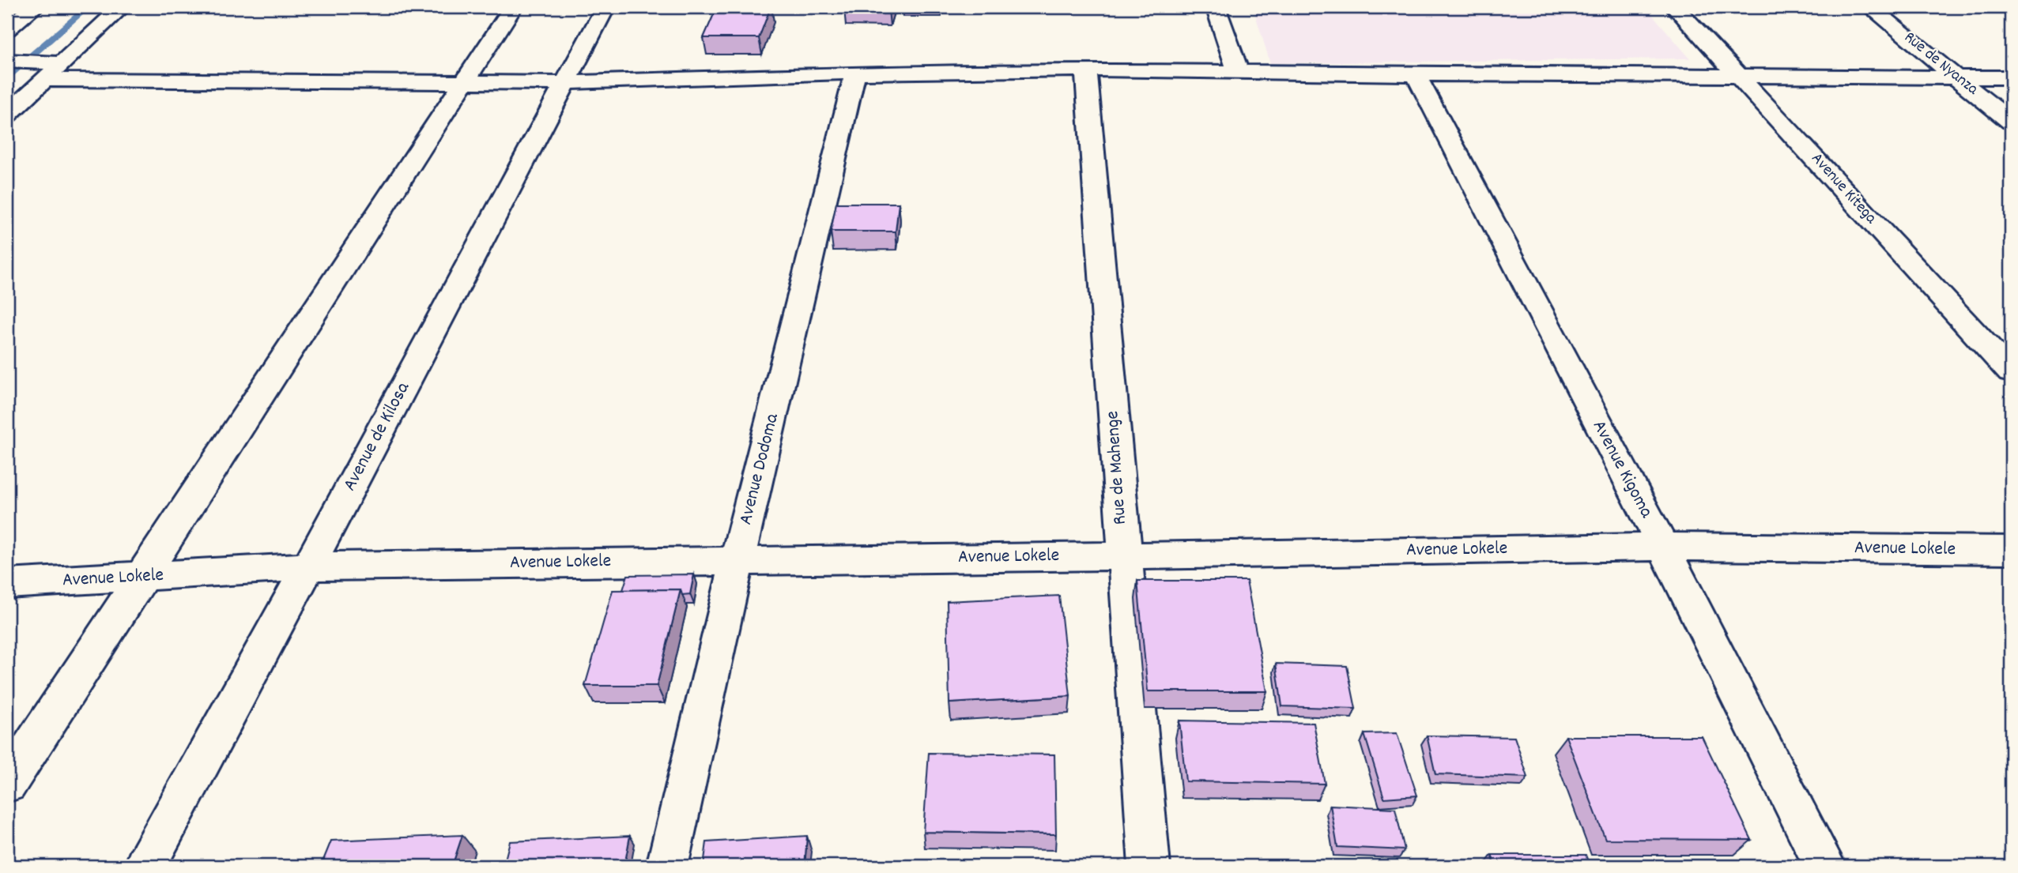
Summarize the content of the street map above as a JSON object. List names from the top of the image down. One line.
{"streets":{"street":["Rue de Nyanza","Avenue Kitega","Avenue de Kilosa","Rue de Mahenge","Avenue Dodoma","Avenue Kigoma","Avenue Lokele"]},"crossings":[["Avenue de Kilosa","Avenue Lokele"],["Rue de Mahenge","Avenue Lokele"],["Avenue Dodoma","Avenue Lokele"],["Avenue Kigoma","Avenue Lokele"]]}
